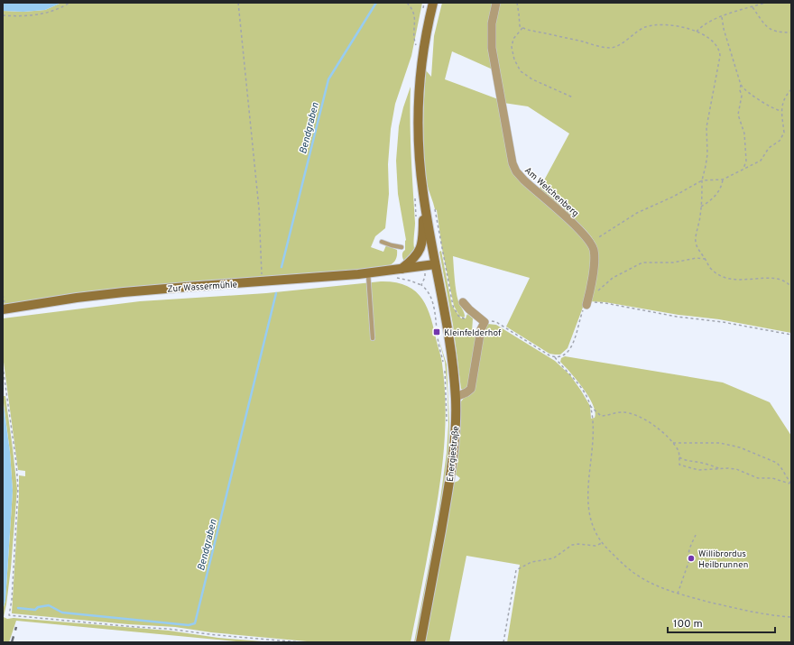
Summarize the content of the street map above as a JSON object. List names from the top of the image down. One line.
{"streets":{"main road":["Zur Wassermühle","Energiestraße"],"street":["Am Welchenberg"]},"crossings":[["Zur Wassermühle","Energiestraße"]],"water":["Bendgraben"],"places":{"transit":["Kleinfelderhof"],"other":["Willibrordus Heilbrunnen"]},"scale_bar":"100 m"}
